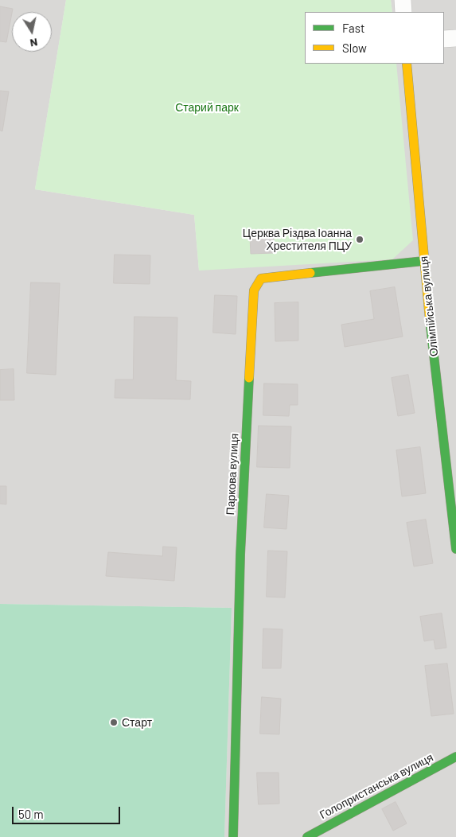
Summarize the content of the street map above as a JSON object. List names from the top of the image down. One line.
{"streets":{"street":["Олімпійська вулиця","Паркова вулиця","Голопристанська вулиця"]},"crossings":[["Олімпійська вулиця","Паркова вулиця"]],"parks":["Старий парк"],"places":["Церква Різдва Іоанна Хрестителя ПЦУ","Старт"],"legend":["Fast","Slow"],"scale_bar":"50 m","north":"bottom"}
